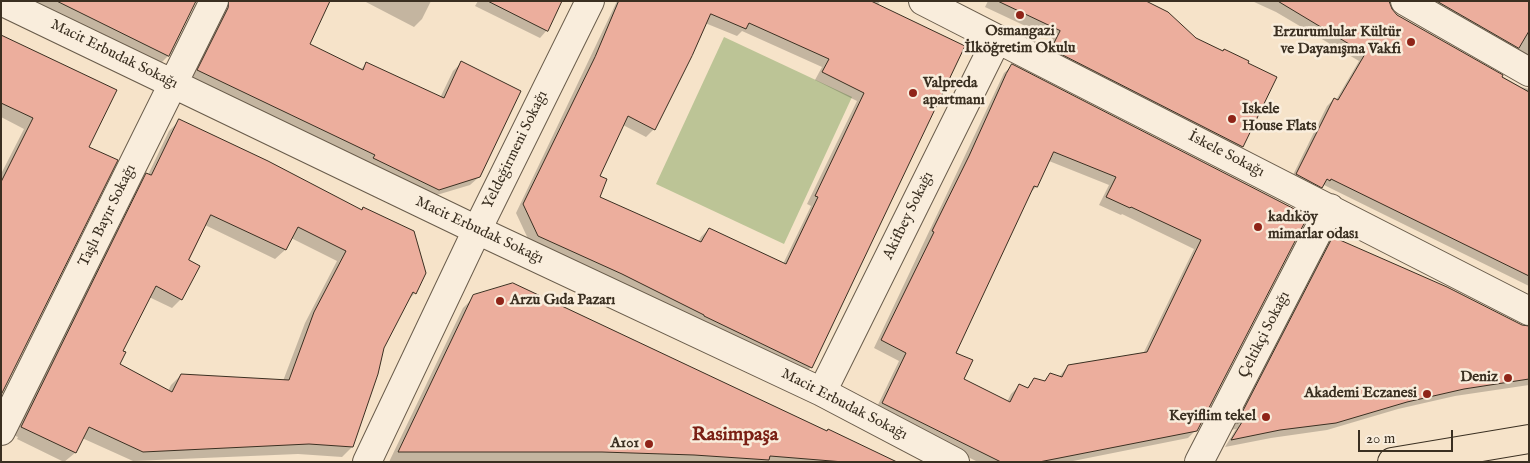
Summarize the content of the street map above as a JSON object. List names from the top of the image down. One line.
{"streets":{"street":["Macit Erbudak Sokağı","Yeldeğirmeni Sokağı","İskele Sokağı","Taşlı Bayır Sokağı","Akifbey Sokağı","Çeltikçi Sokağı"]},"crossings":[["Macit Erbudak Sokağı","Yeldeğirmeni Sokağı"],["Macit Erbudak Sokağı","Taşlı Bayır Sokağı"],["Macit Erbudak Sokağı","Akifbey Sokağı"],["İskele Sokağı","Akifbey Sokağı"],["İskele Sokağı","Çeltikçi Sokağı"]],"districts":["Rasimpaşa"],"places":["Osmangazi İlköğretim Okulu","Erzurumlular Kültür ve Dayanışma Vakfı","Valpreda apartmanı","Iskele House Flats","kadıköy mimarlar odası","Arzu Gıda Pazarı","Deniz","Akademi Eczanesi","Keyiflim tekel","A101"],"scale_bar":"20 m"}
